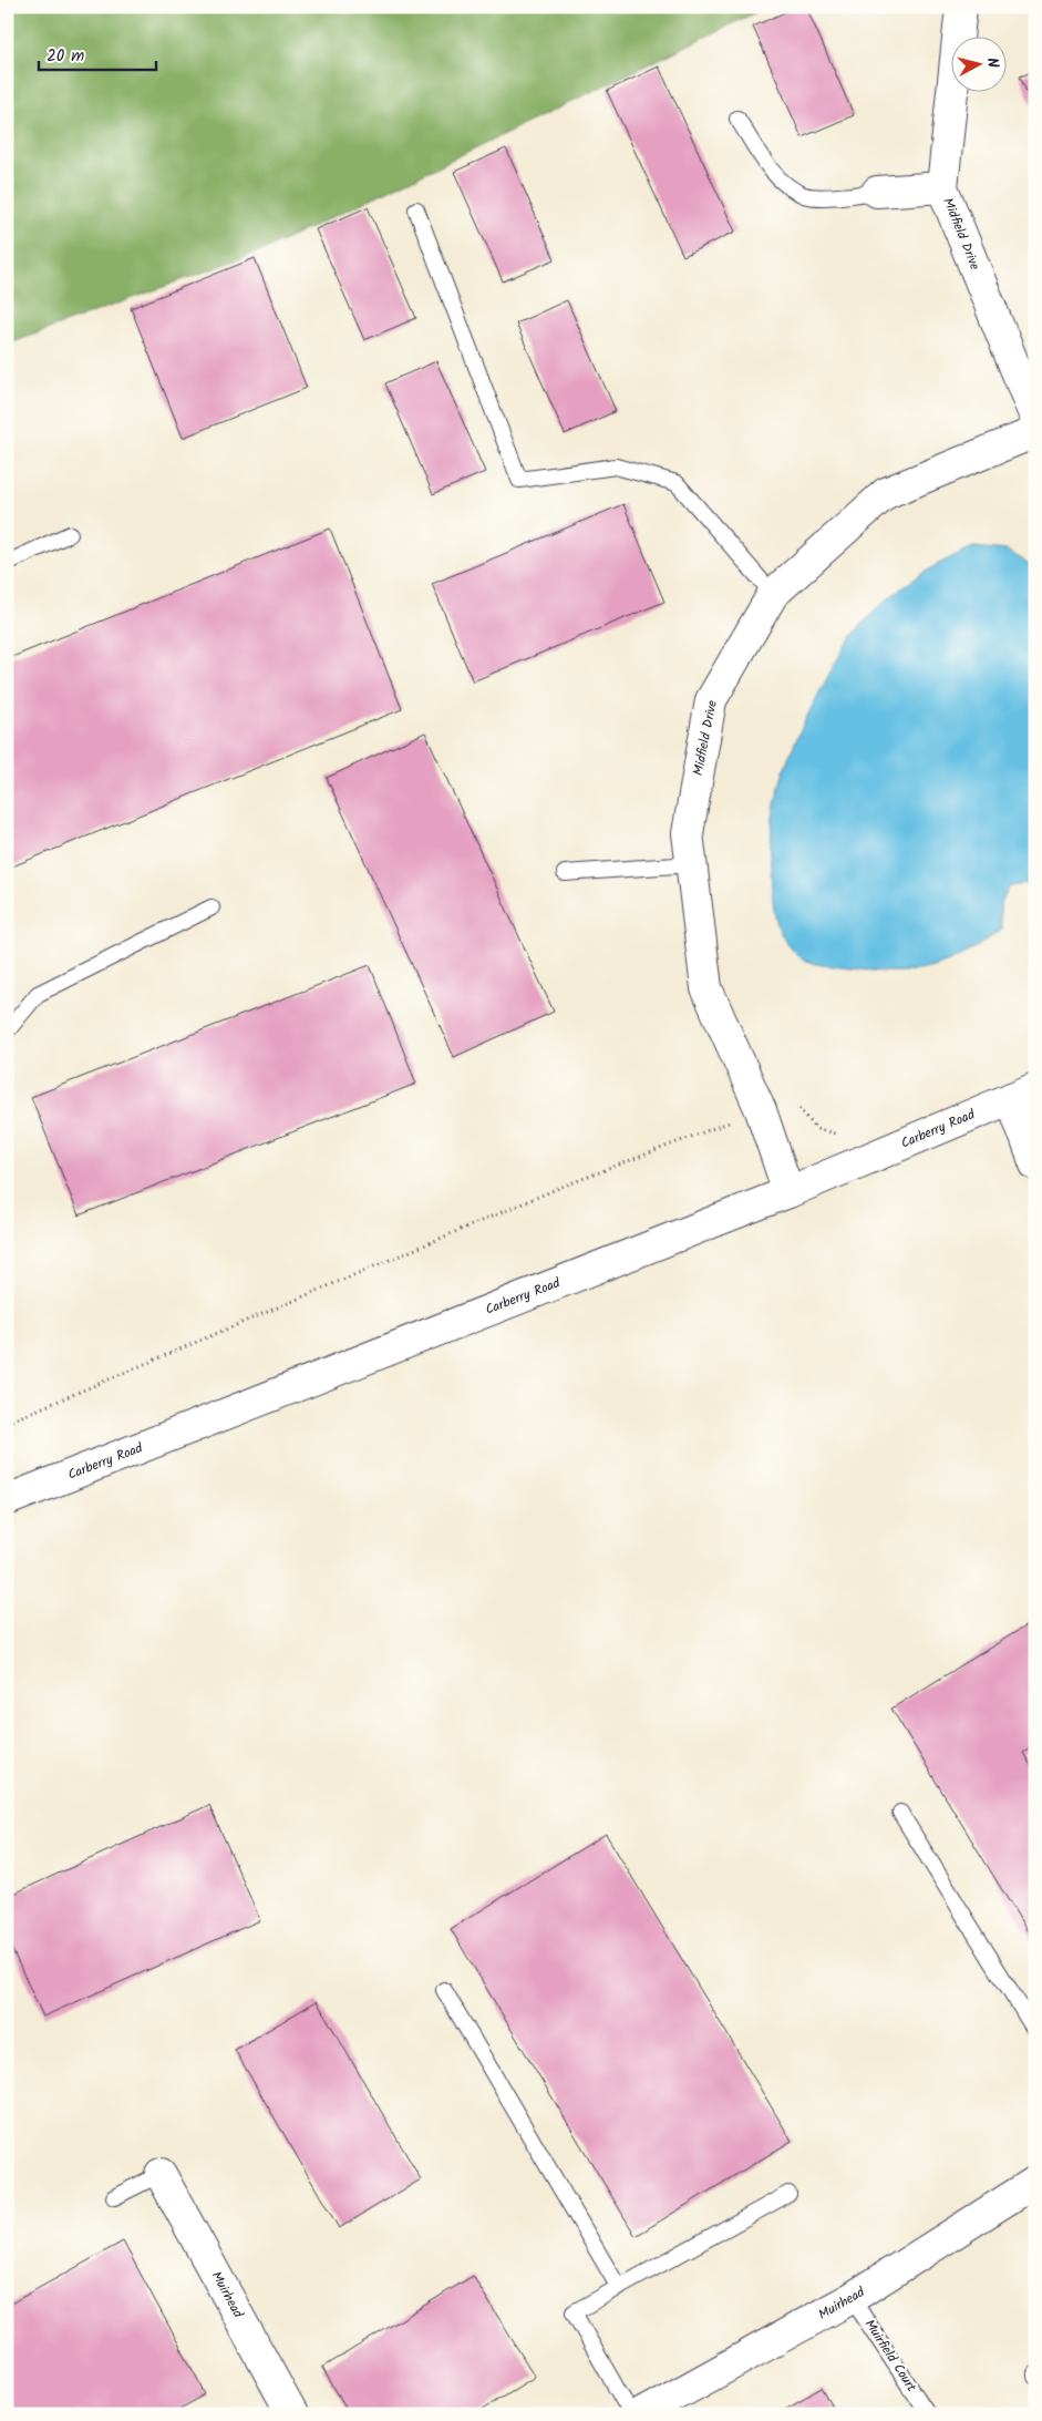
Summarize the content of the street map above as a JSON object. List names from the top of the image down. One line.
{"streets":{"street":["Midfield Drive","Carberry Road","Muirhead"],"lane":["Muirfield Court"]},"crossings":[["Midfield Drive","Carberry Road"],["Muirhead","Muirfield Court"]],"scale_bar":"20 m","north":"right"}
